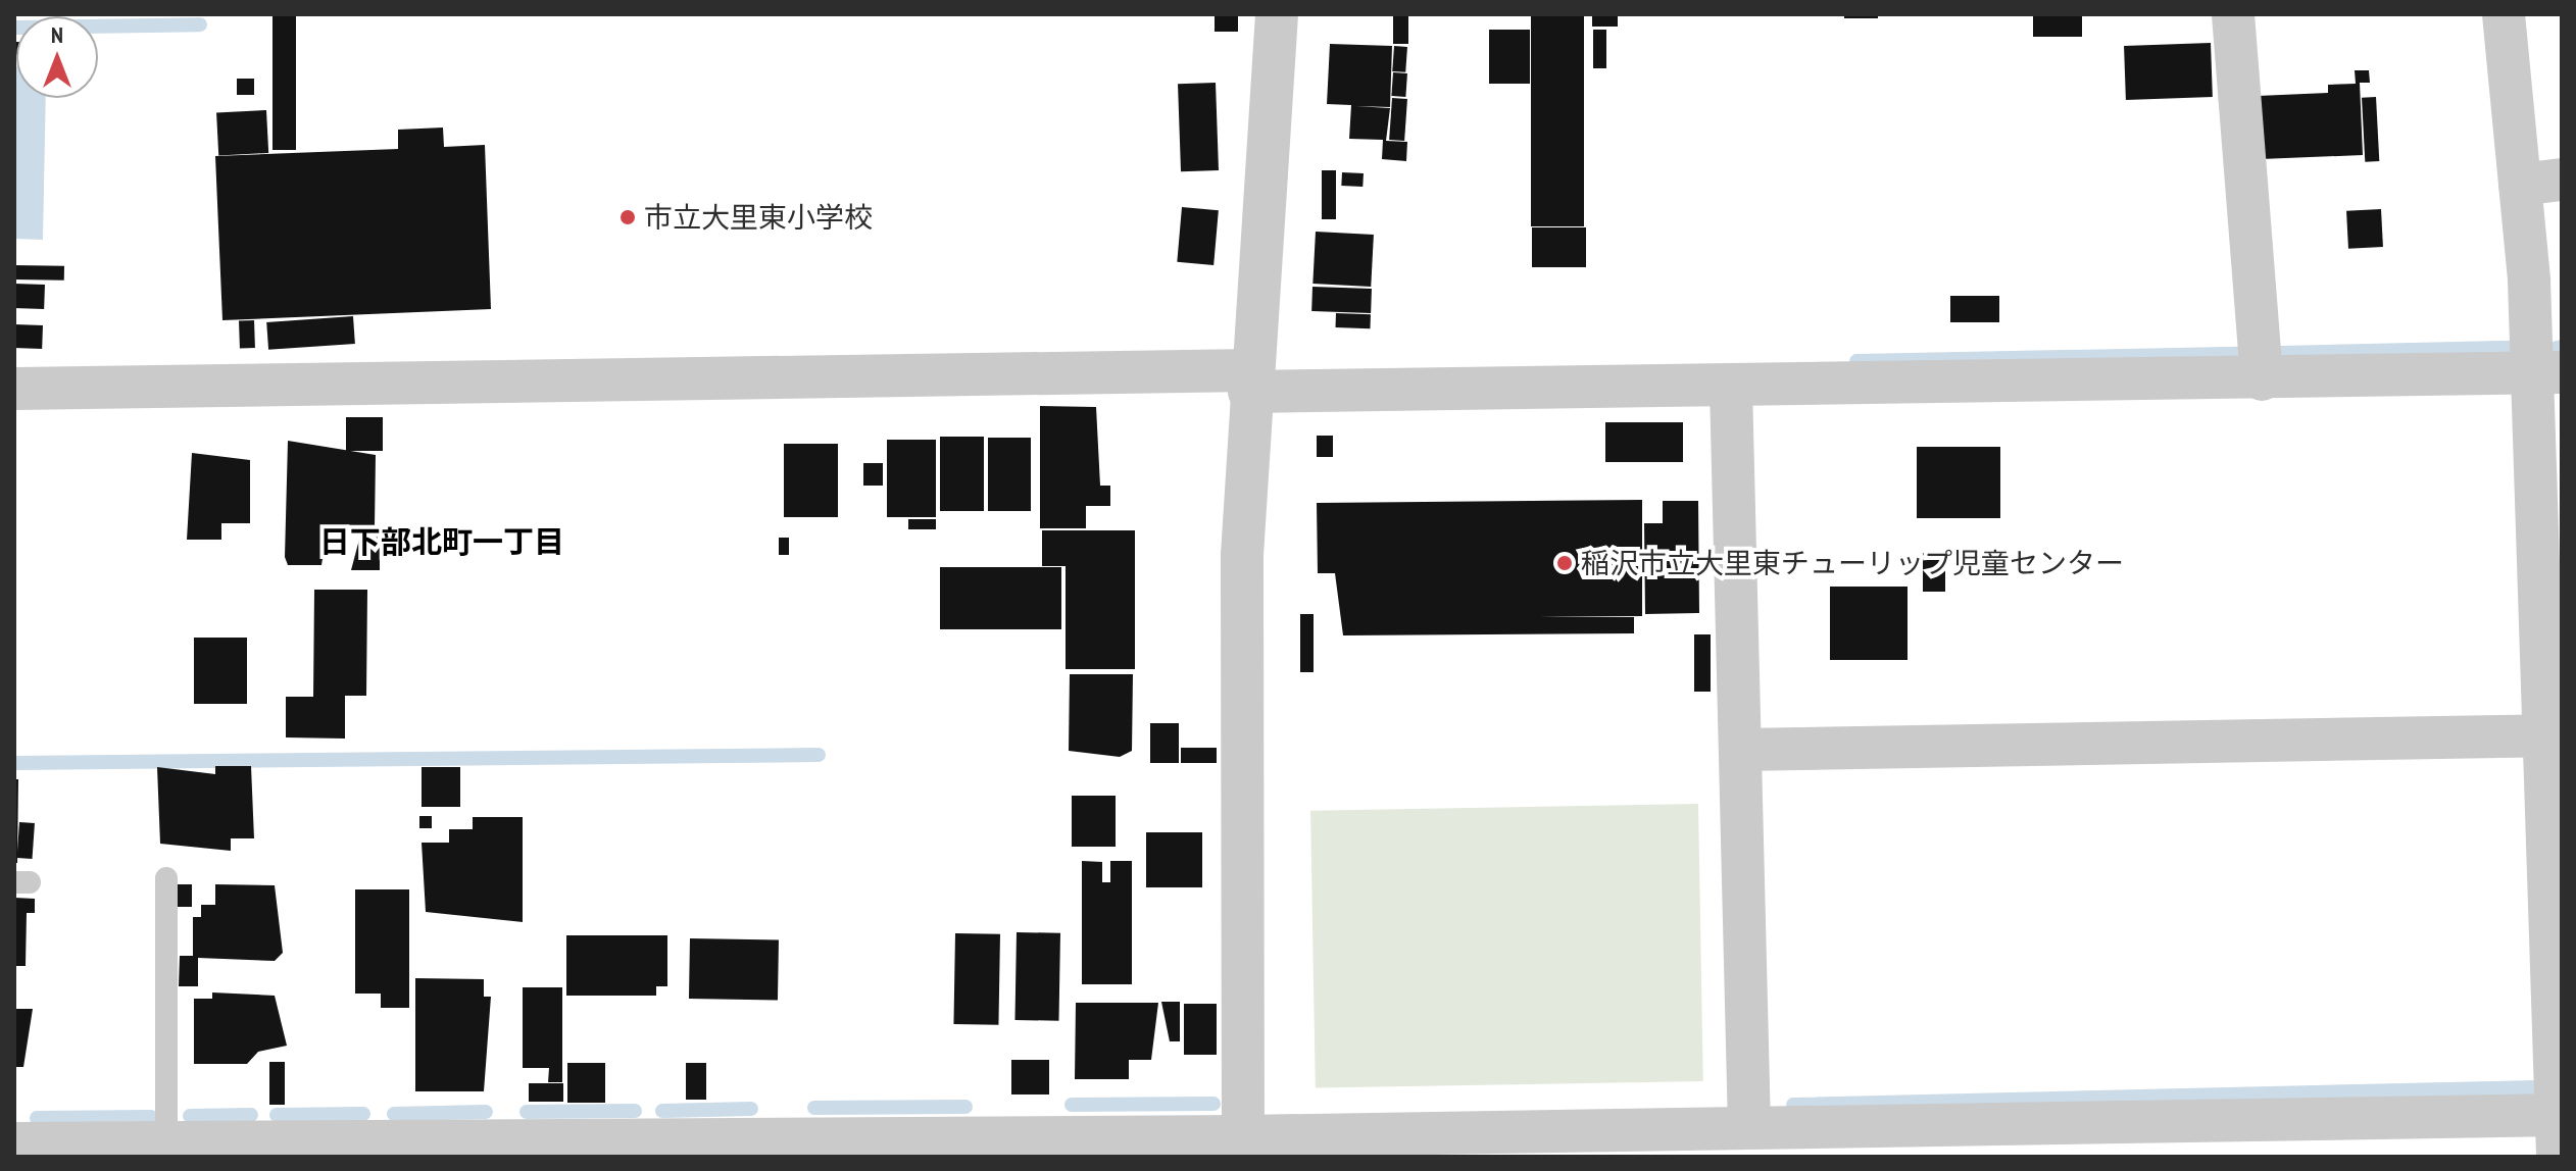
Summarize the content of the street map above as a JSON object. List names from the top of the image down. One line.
{"districts":["日下部北町一丁目"],"places":["市立大里東小学校","稲沢市立大里東チューリップ児童センター"],"north":"top"}
